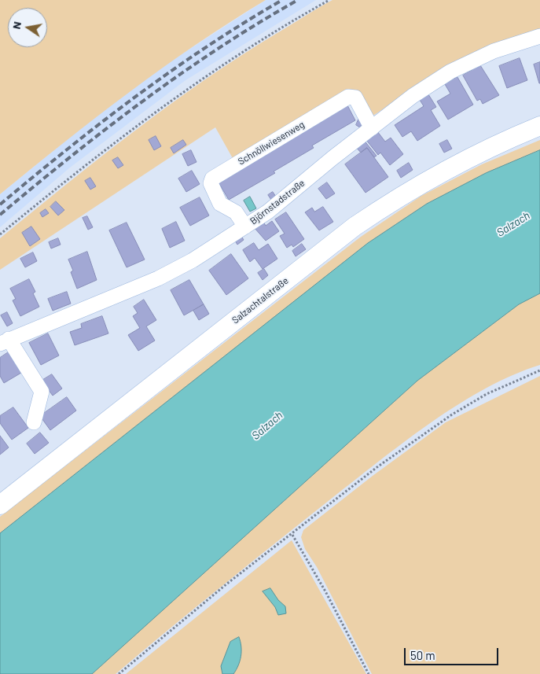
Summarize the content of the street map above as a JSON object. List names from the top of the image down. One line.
{"streets":{"main road":["Salzachtalstraße"],"street":["Schnöllwiesenweg","Björnstadstraße"]},"crossings":[["Schnöllwiesenweg","Björnstadstraße"]],"water":["Salzach"],"scale_bar":"50 m","north":"left"}
